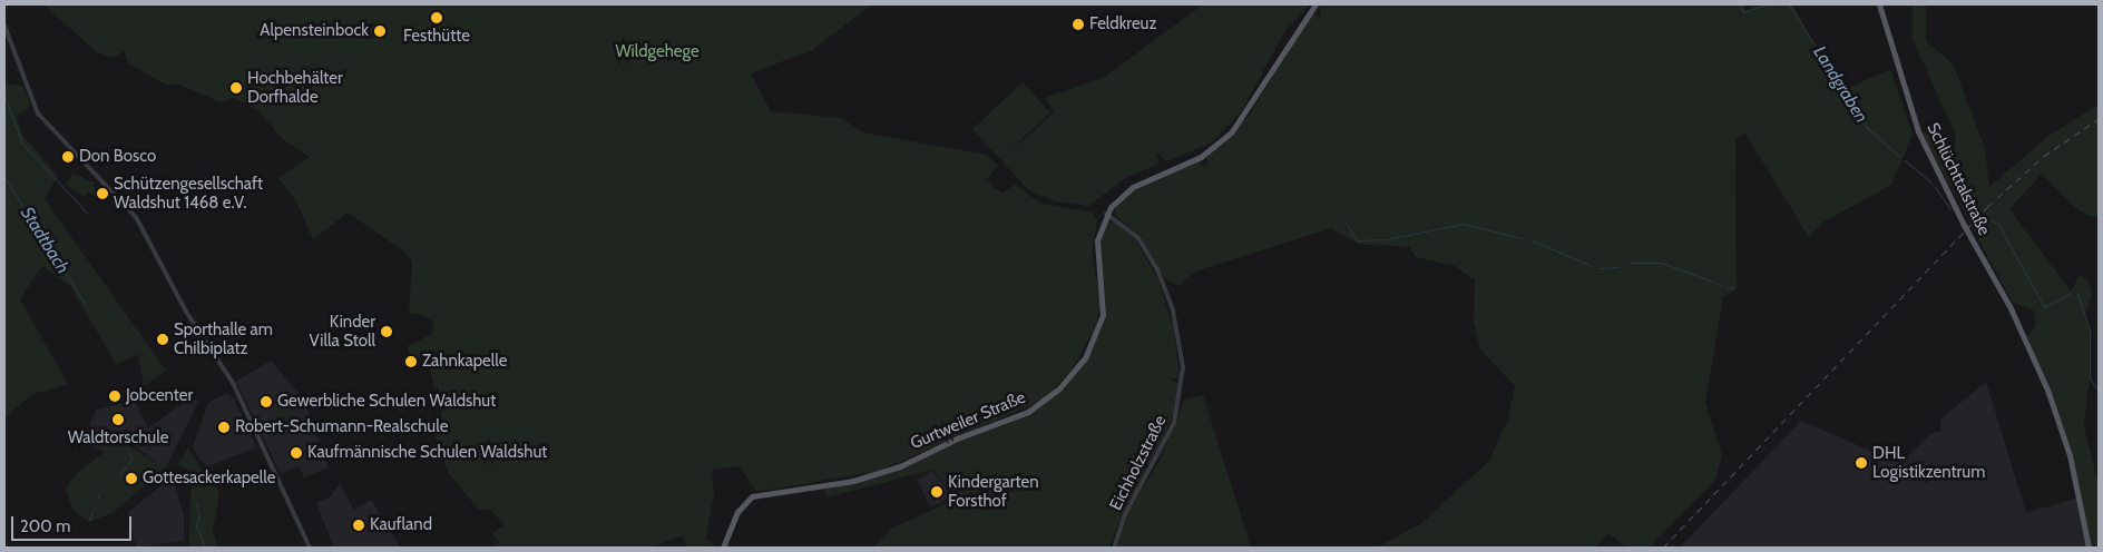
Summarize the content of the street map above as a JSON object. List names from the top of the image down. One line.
{"streets":{"main road":["Schlüchttalstraße","Gurtweiler Straße"],"street":["Eichholzstraße"]},"crossings":[["Gurtweiler Straße","Eichholzstraße"]],"water":["Landgraben","Stadtbach"],"parks":["Wildgehege"],"places":["Festhütte","Feldkreuz","Alpensteinbock","Hochbehälter Dorfhalde","Don Bosco","Schützengesellschaft Waldshut 1468 e.V.","Kinder Villa Stoll","Sporthalle am Chilbiplatz","Zahnkapelle","Jobcenter","Gewerbliche Schulen Waldshut","Waldtorschule","Robert-Schumann-Realschule","Kaufmännische Schulen Waldshut","DHL Logistikzentrum","Gottesackerkapelle","Kindergarten Forsthof","Kaufland"],"scale_bar":"200 m"}
